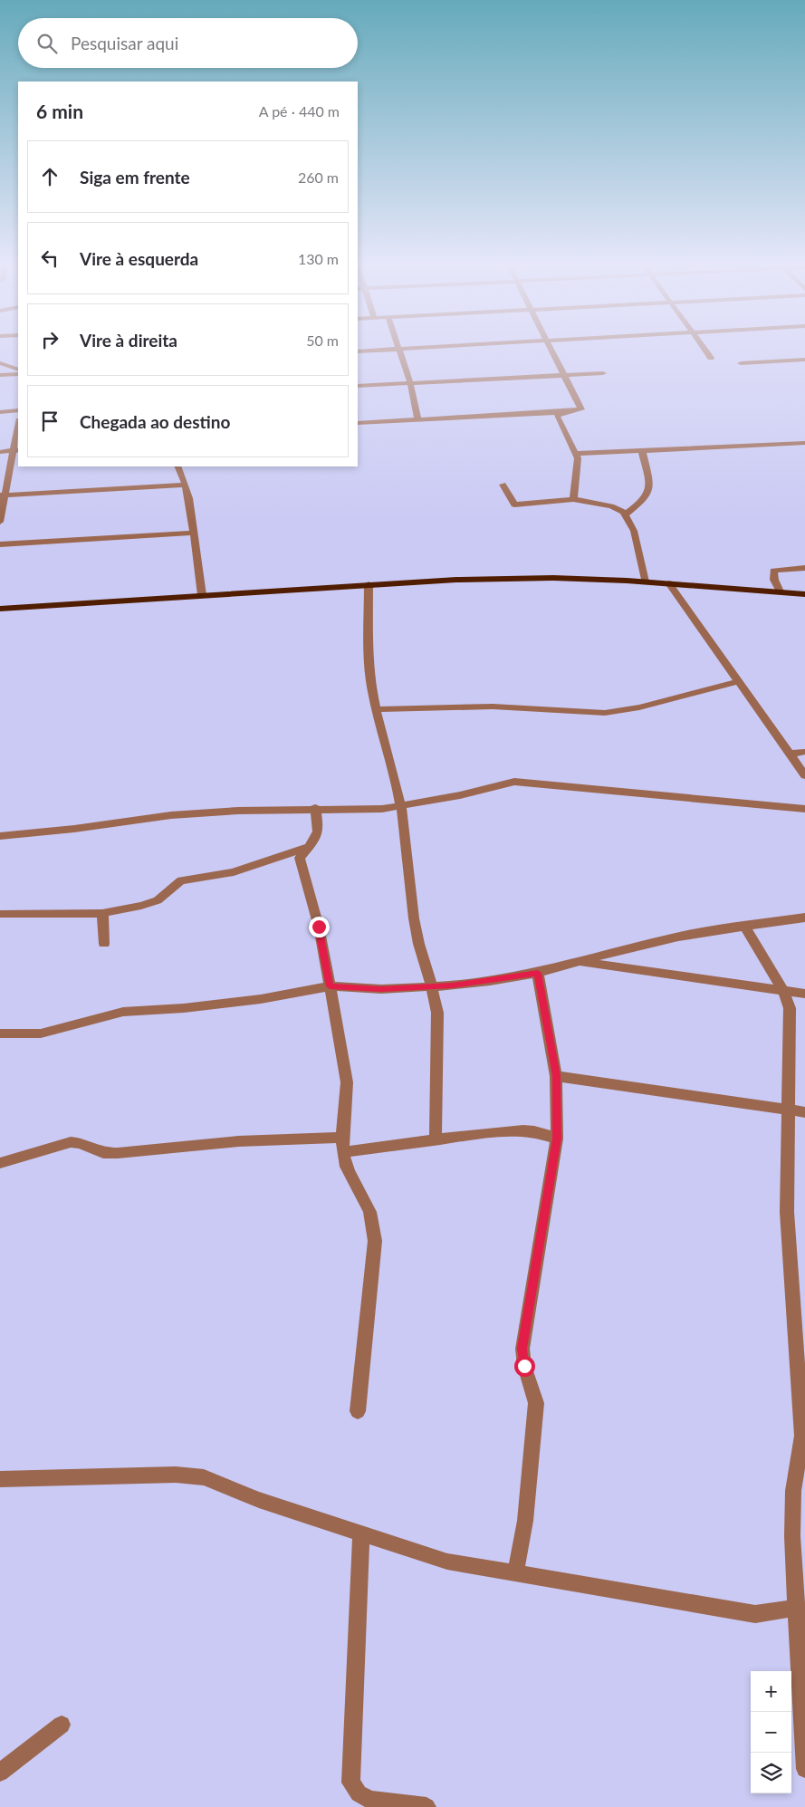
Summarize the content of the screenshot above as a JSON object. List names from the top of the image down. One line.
{"page":{"search":"Pesquisar aqui","heading":["6 min","A pé · 440 m"],"list":[["Siga em frente","260 m"],["Vire à esquerda","130 m"],["Vire à direita","50 m"],"Chegada ao destino"],"map_buttons":["+","−"]}}
